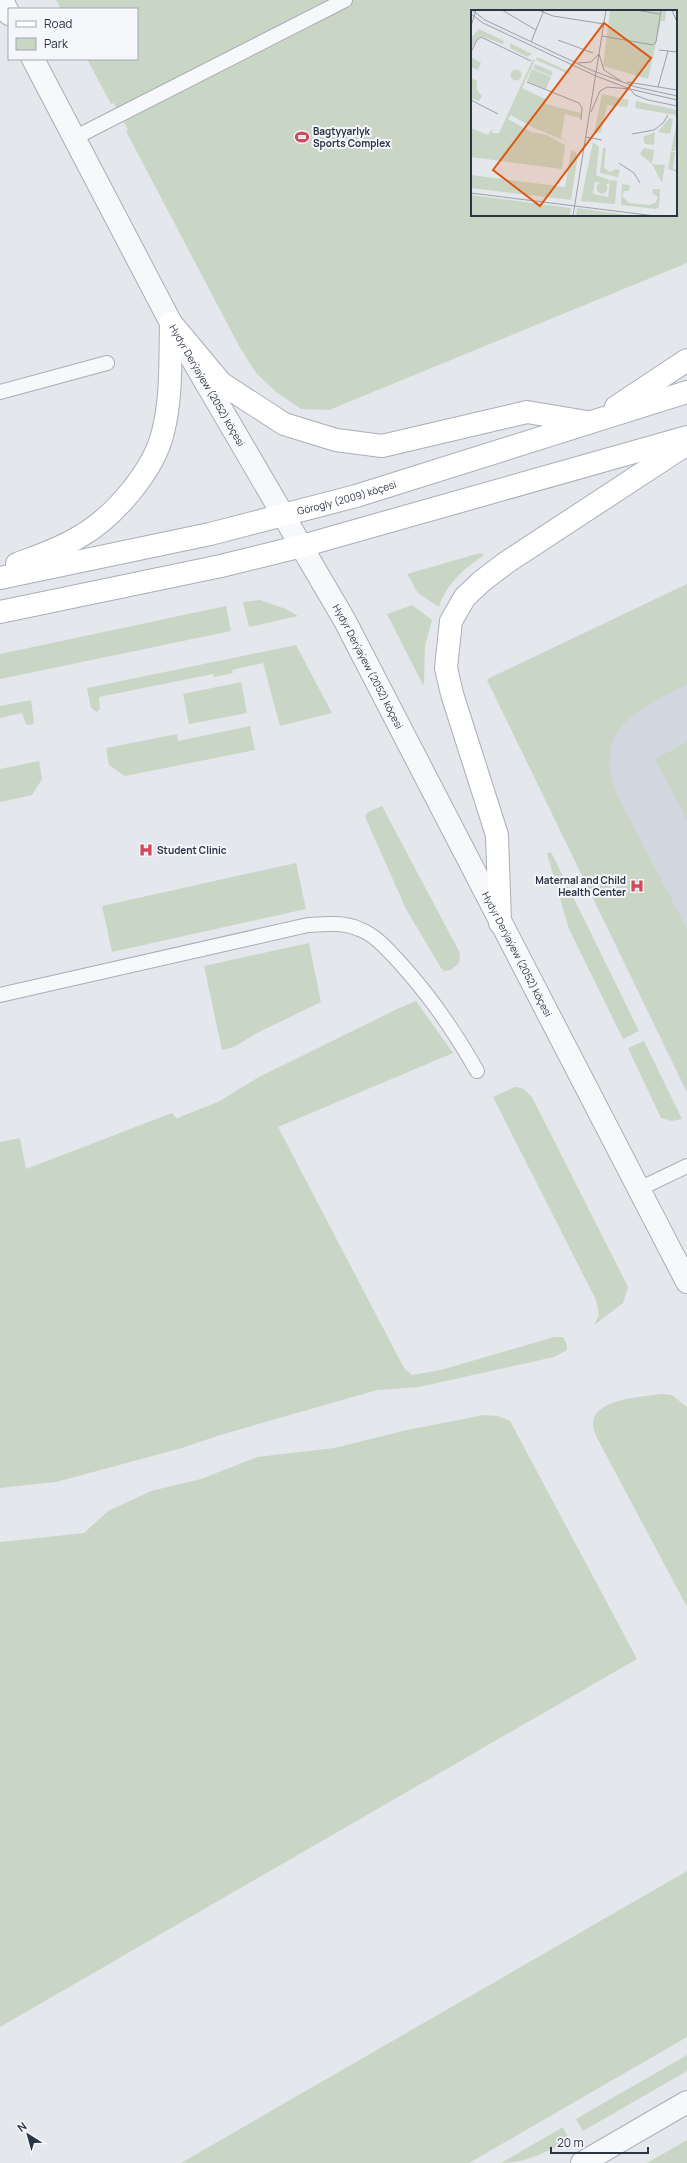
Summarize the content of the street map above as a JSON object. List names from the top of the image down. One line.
{"streets":{"main road":["Görogly (2009) köçesi"],"street":["Hydyr Derýaýew (2052) köçesi"]},"crossings":[["Hydyr Derýaýew (2052) köçesi","Görogly (2009) köçesi"]],"places":{"sports":["Bagtyyarlyk Sports Complex"],"hospital":["Student Clinic","Maternal and Child Health Center"]},"legend":["Road","Park"],"scale_bar":"20 m","north":"top left"}
